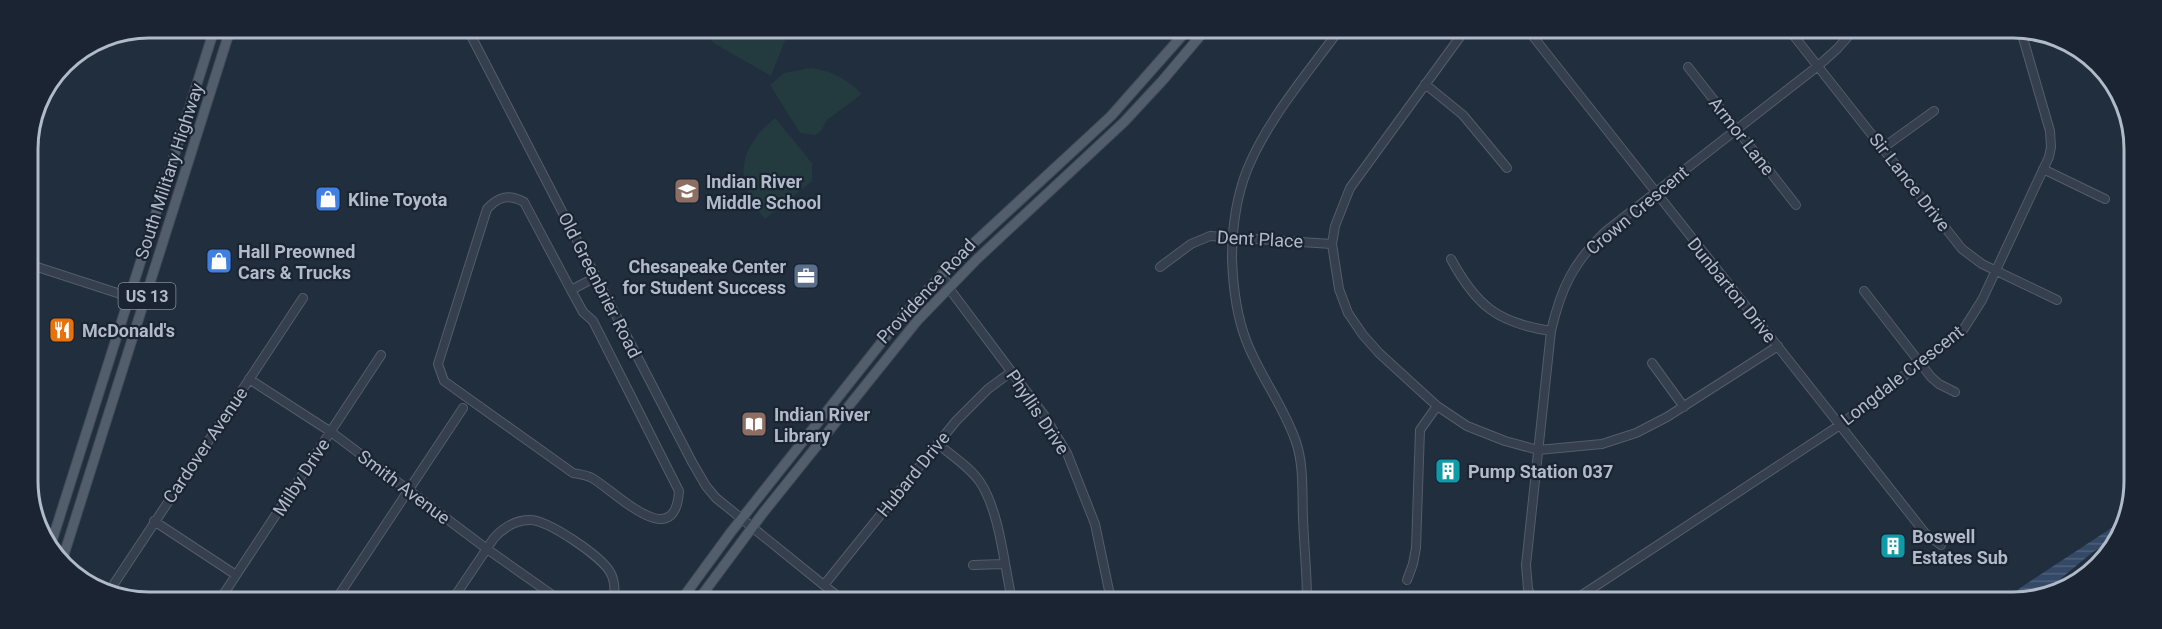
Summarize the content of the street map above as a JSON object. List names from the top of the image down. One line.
{"streets":{"main road":["South Military Highway","Providence Road","US 13"],"street":["Armor Lane","Sir Lance Drive","Crown Crescent","Dent Place","Old Greenbrier Road","Dunbarton Drive","Longdale Crescent","Phyllis Drive","Cardover Avenue","Hubard Drive","Milby Drive","Smith Avenue"]},"crossings":[["Armor Lane","Crown Crescent"],["Sir Lance Drive","Crown Crescent"],["Sir Lance Drive","Longdale Crescent"],["Crown Crescent","Dunbarton Drive"],["Old Greenbrier Road","Providence Road"],["Old Greenbrier Road","Hubard Drive"],["Dunbarton Drive","Longdale Crescent"],["Providence Road","Phyllis Drive"],["Phyllis Drive","Hubard Drive"],["Cardover Avenue","Smith Avenue"],["Milby Drive","Smith Avenue"]],"places":{"school or university":["Indian River Middle School"],"shop":["Kline Toyota","Hall Preowned Cars & Trucks"],"office":["Chesapeake Center for Student Success"],"restaurant":["McDonald's"],"library":["Indian River Library"],"building":["Pump Station 037","Boswell Estates Sub"]}}
